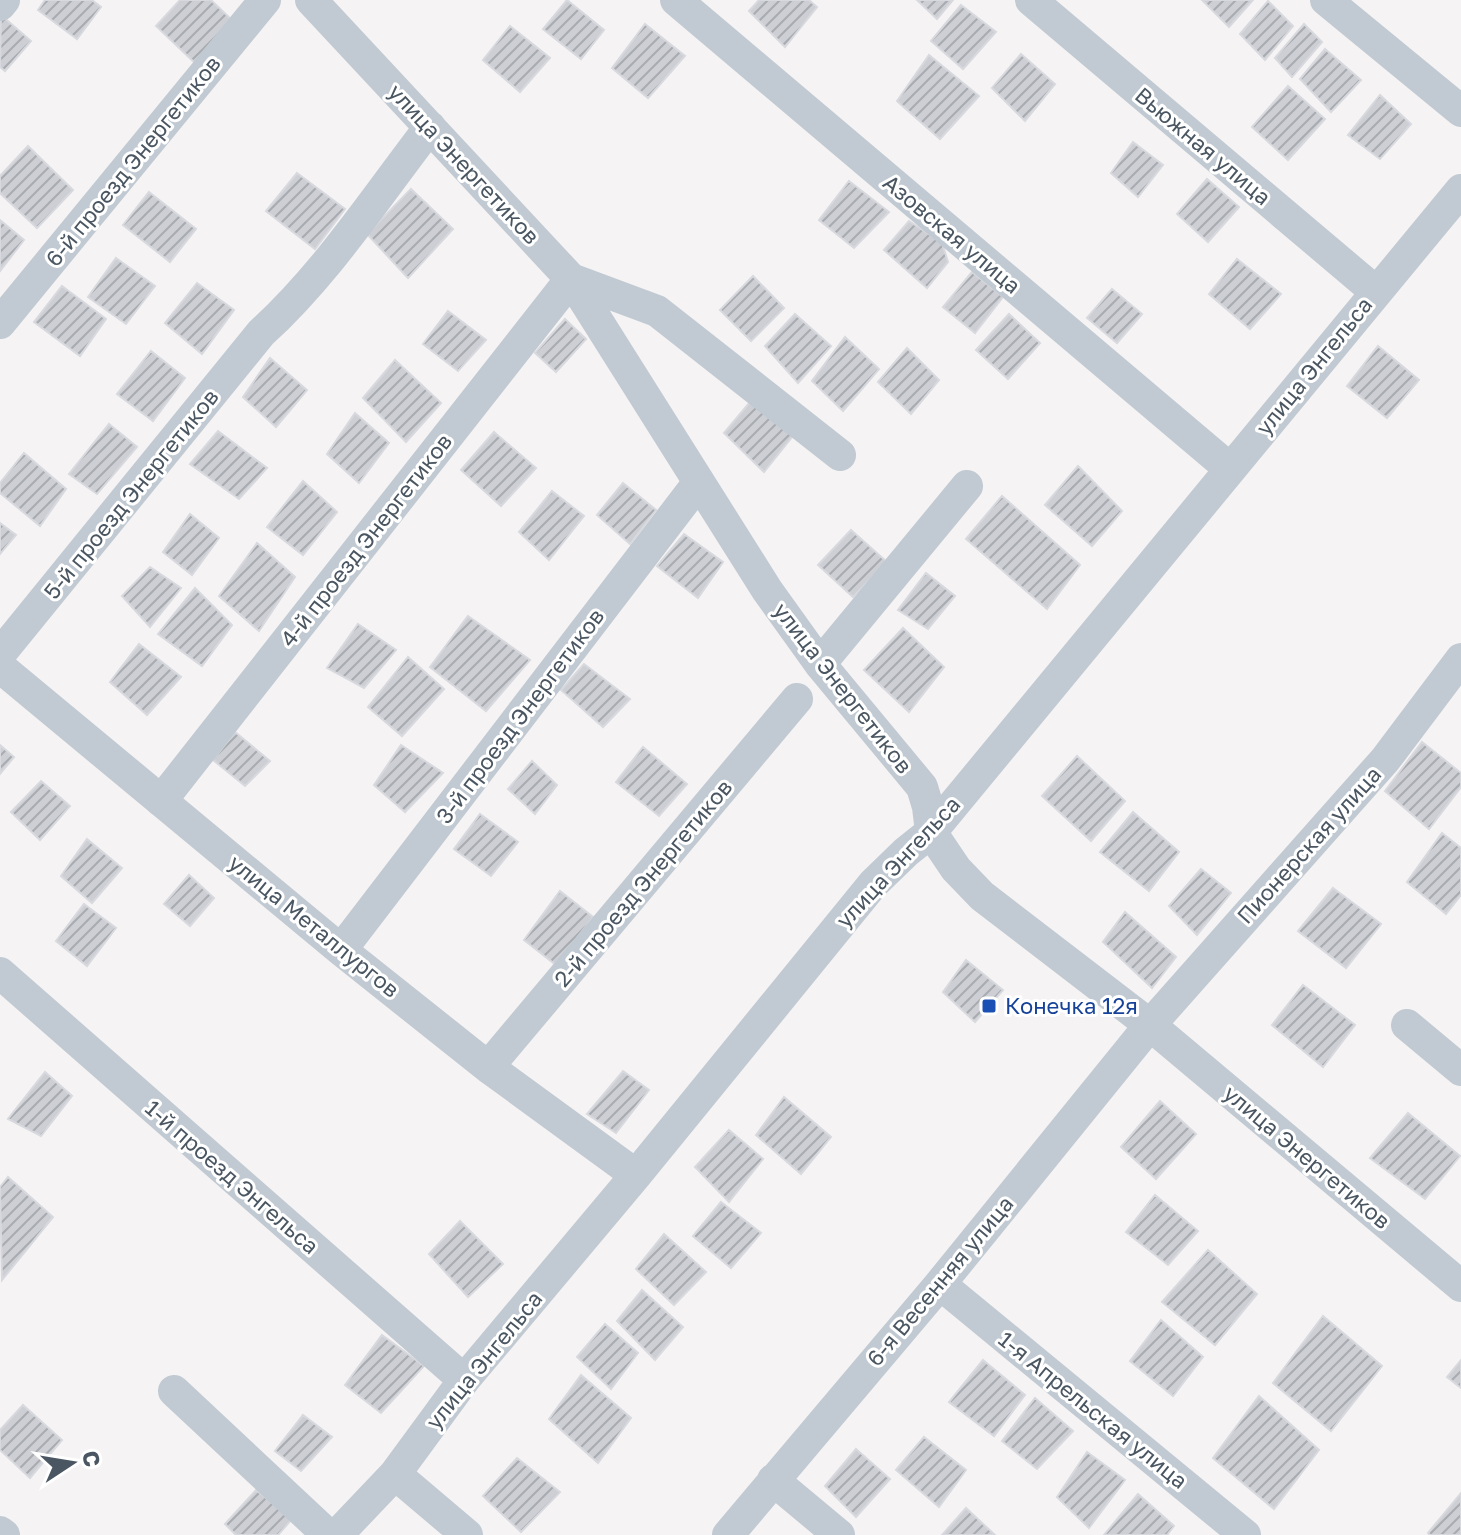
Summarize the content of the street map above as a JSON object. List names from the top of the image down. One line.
{"streets":{"street":["Вьюжная улица","6-й проезд Энергетиков","улица Энергетиков","Азовская улица","улица Энгельса","5-й проезд Энергетиков","4-й проезд Энергетиков","3-й проезд Энергетиков","Пионерская улица","2-й проезд Энергетиков","улица Металлургов","1-й проезд Энгельса","6-я Весенняя улица","1-я Апрельская улица"]},"crossings":[["Вьюжная улица","улица Энгельса"],["улица Энергетиков","улица Энгельса"],["улица Энергетиков","5-й проезд Энергетиков"],["улица Энергетиков","4-й проезд Энергетиков"],["улица Энергетиков","3-й проезд Энергетиков"],["улица Энергетиков","Пионерская улица"],["улица Энергетиков","6-я Весенняя улица"],["Азовская улица","улица Энгельса"],["улица Энгельса","улица Металлургов"],["улица Энгельса","1-й проезд Энгельса"],["4-й проезд Энергетиков","улица Металлургов"],["3-й проезд Энергетиков","улица Металлургов"],["Пионерская улица","6-я Весенняя улица"],["2-й проезд Энергетиков","улица Металлургов"],["6-я Весенняя улица","1-я Апрельская улица"]],"places":{"transit":["Конечка 12я"]},"north":"right"}
